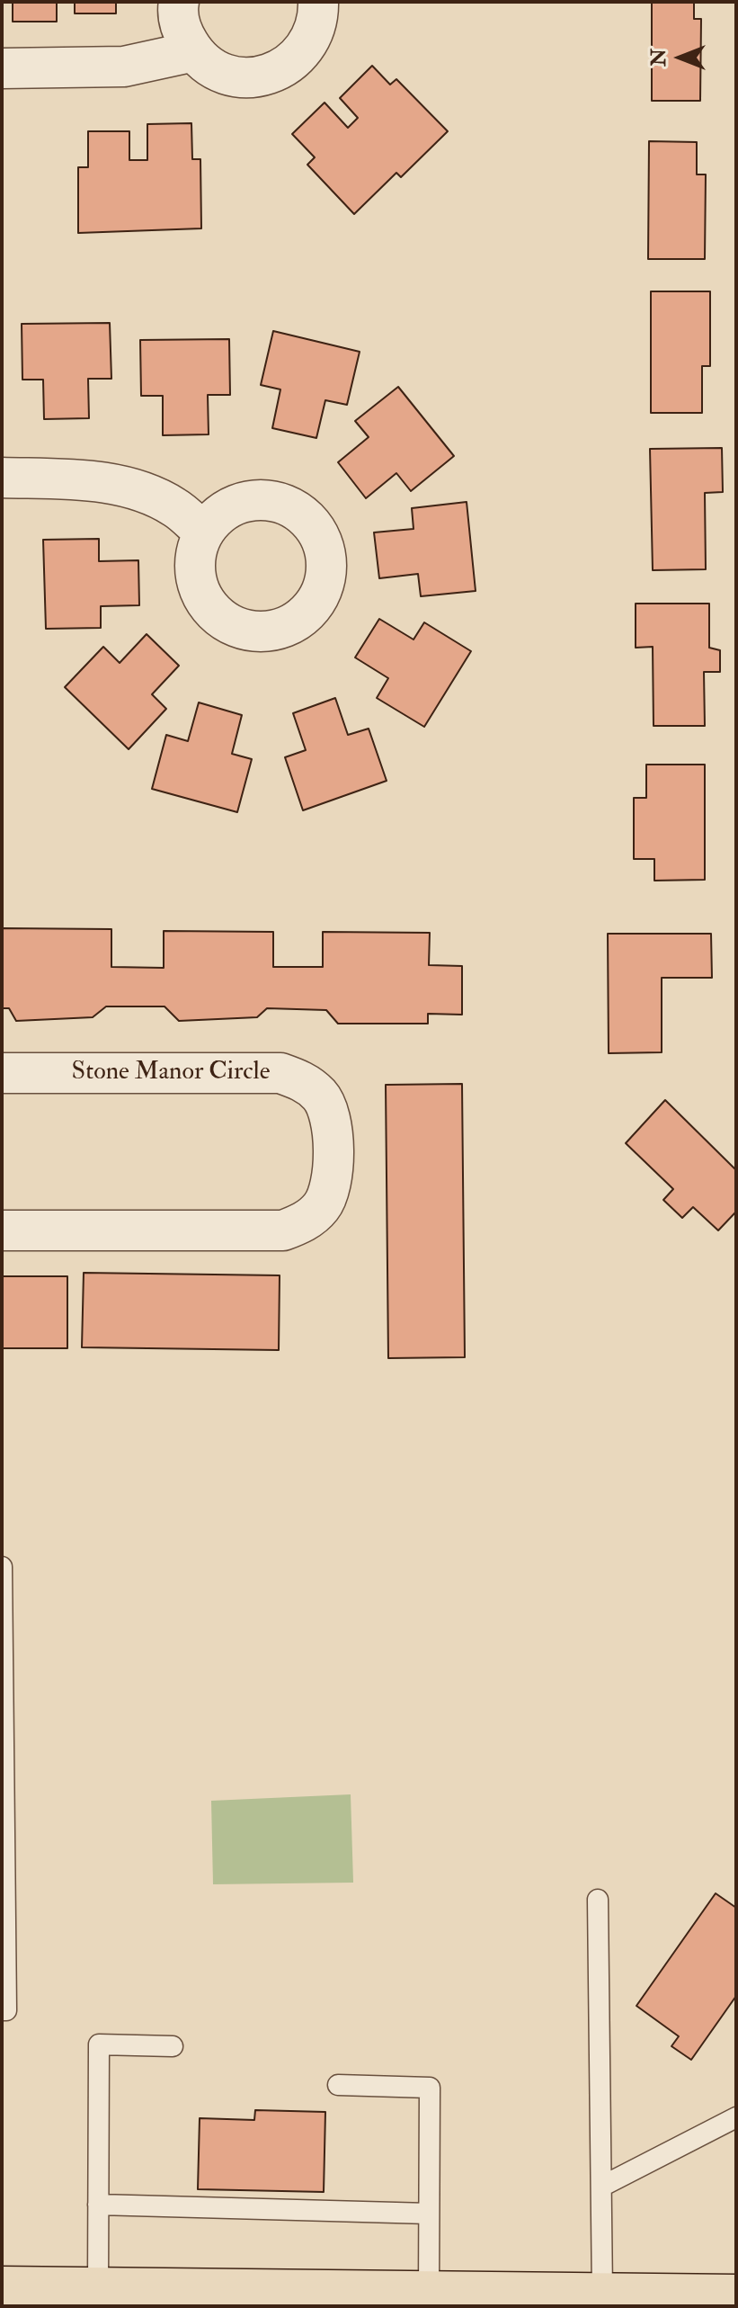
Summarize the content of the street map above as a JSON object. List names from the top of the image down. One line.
{"streets":{"street":["Stone Manor Circle"]},"north":"left"}
